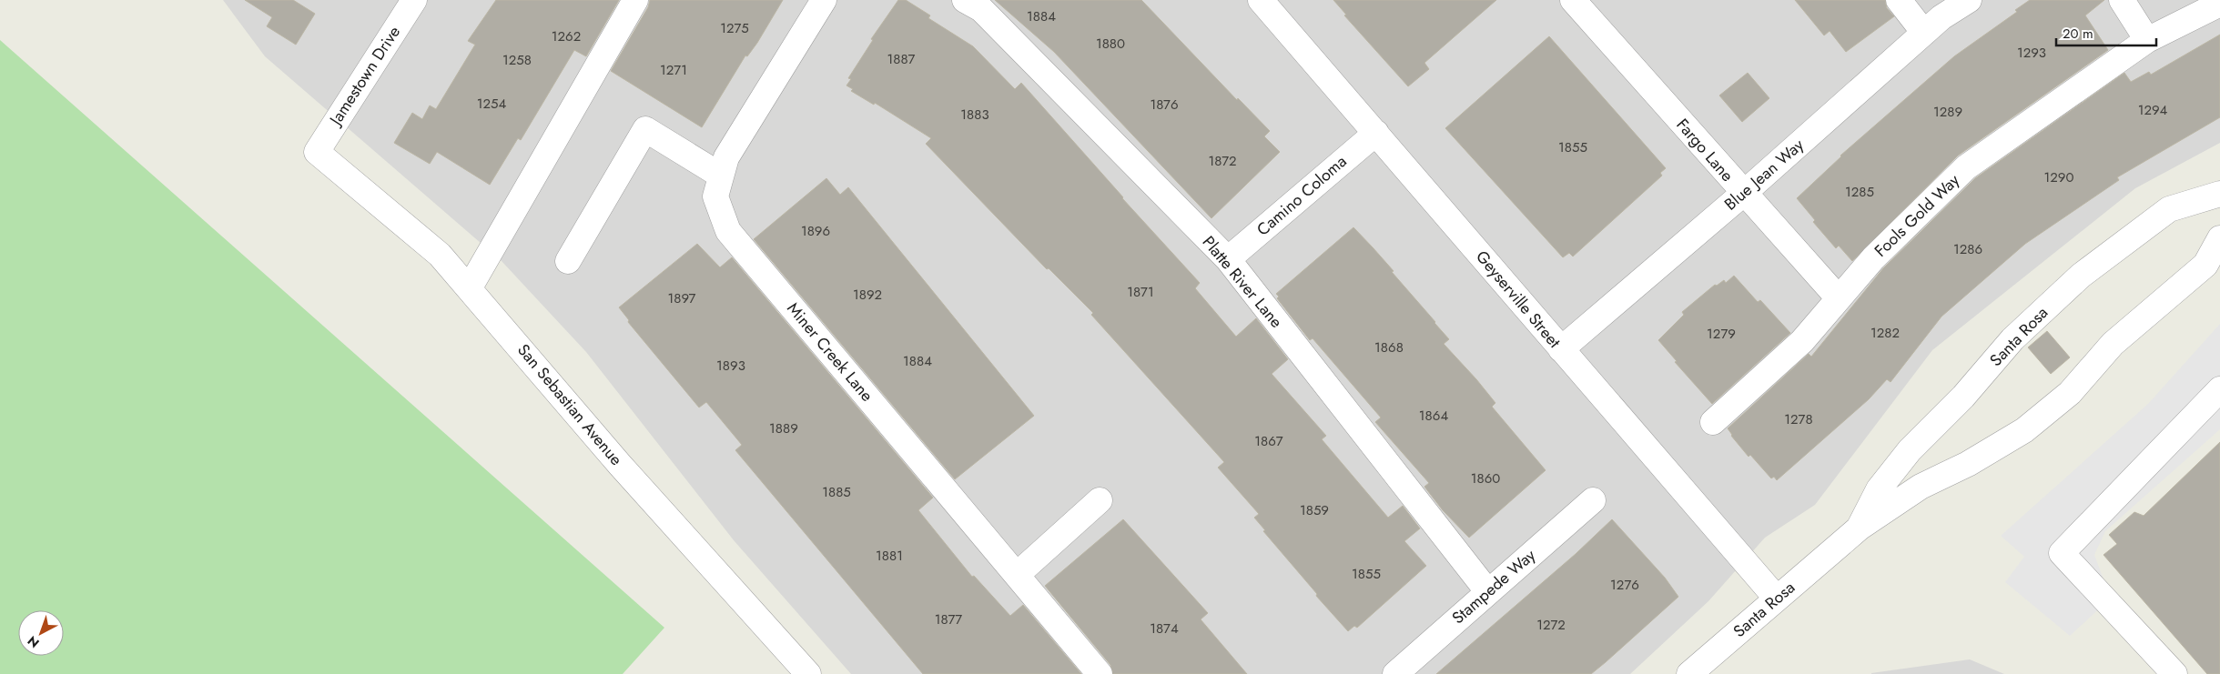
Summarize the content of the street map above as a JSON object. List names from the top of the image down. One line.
{"streets":{"street":["Jamestown Drive","Fargo Lane","Blue Jean Way","Camino Coloma","Fools Gold Way","Platte River Lane","Geyserville Street","Santa Rosa","Miner Creek Lane","San Sebastian Avenue","Stampede Way"]},"crossings":[["Jamestown Drive","San Sebastian Avenue"],["Fargo Lane","Blue Jean Way"],["Fargo Lane","Fools Gold Way"],["Blue Jean Way","Geyserville Street"],["Camino Coloma","Platte River Lane"],["Camino Coloma","Geyserville Street"],["Platte River Lane","Stampede Way"],["Geyserville Street","Santa Rosa"]],"house_numbers":["1884","1275","1262","1880","1293","1887","1258","1271","1254","1876","1294","1289","1883","1855","1872","1290","1285","1896","1286","1871","1892","1897","1282","1279","1868","1884","1893","1864","1278","1889","1867","1860","1885","1859","1881","1855","1276","1877","1272","1874"],"scale_bar":"20 m","north":"bottom left"}
